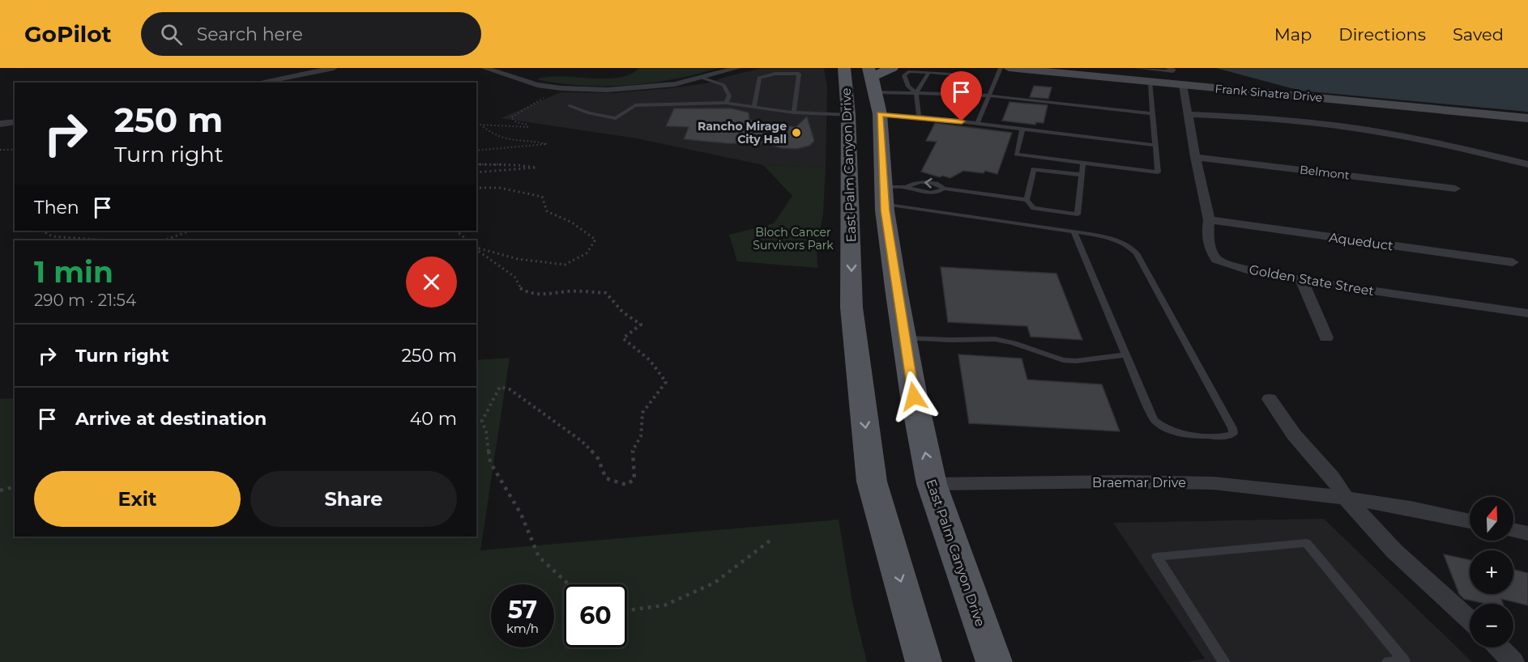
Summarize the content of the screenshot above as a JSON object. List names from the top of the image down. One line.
{"streets":{"main road":["Frank Sinatra Drive","East Palm Canyon Drive"],"street":["Belmont","Aqueduct","Golden State Street","Braemar Drive"]},"crossings":[["Frank Sinatra Drive","Golden State Street"],["East Palm Canyon Drive","Braemar Drive"],["Belmont","Golden State Street"],["Aqueduct","Golden State Street"]],"parks":["Bloch Cancer Survivors Park"],"places":["Rancho Mirage City Hall"],"north":"top","page":{"header":"GoPilot","search":"Search here","nav":["Map","Directions","Saved"],"turn":["250 m","Turn right"],"then":"Then","heading":["1 min","290 m · 21:54"],"list":[{"name":"Turn right","value":"250 m"},{"name":"Arrive at destination","value":"40 m"}],"buttons":["Exit","Share"],"map_buttons":["+","−"],"speed":"57 km/h","limit":"60"}}
